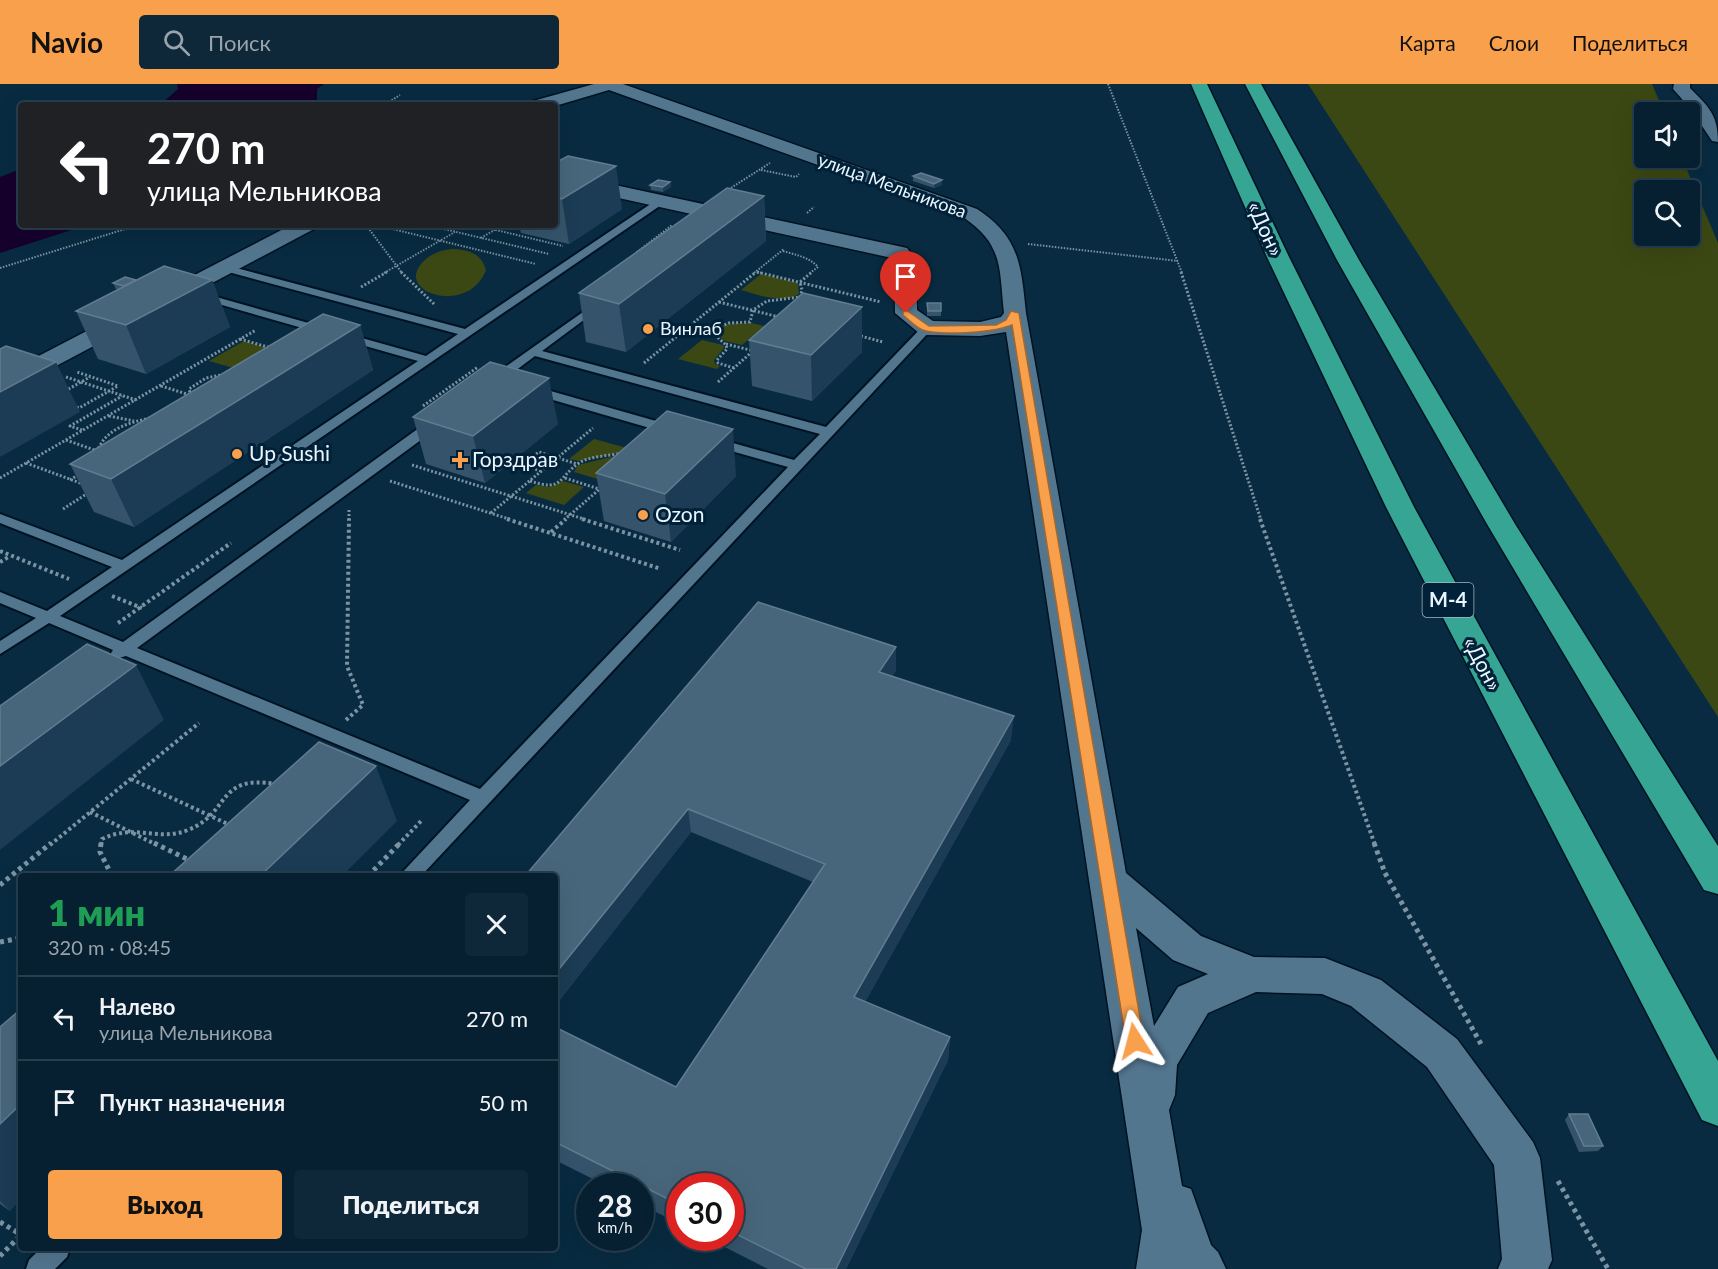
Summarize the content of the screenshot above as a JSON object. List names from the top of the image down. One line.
{"streets":{"highway":["«Дон»","М-4"],"street":["улица Мельникова"]},"places":{"other":["Винлаб","Up Sushi","Ozon"],"health":["Горздрав"]},"page":{"header":"Navio","search":"Поиск","nav":["Карта","Слои","Поделиться"],"turn":["270 m","улица Мельникова"],"heading":["1 мин","320 m · 08:45"],"list":[{"name":"Налево","note":"улица Мельникова","value":"270 m"},{"name":"Пункт назначения","value":"50 m"}],"buttons":["Выход","Поделиться"],"speed":"28 km/h","limit":"30"}}
